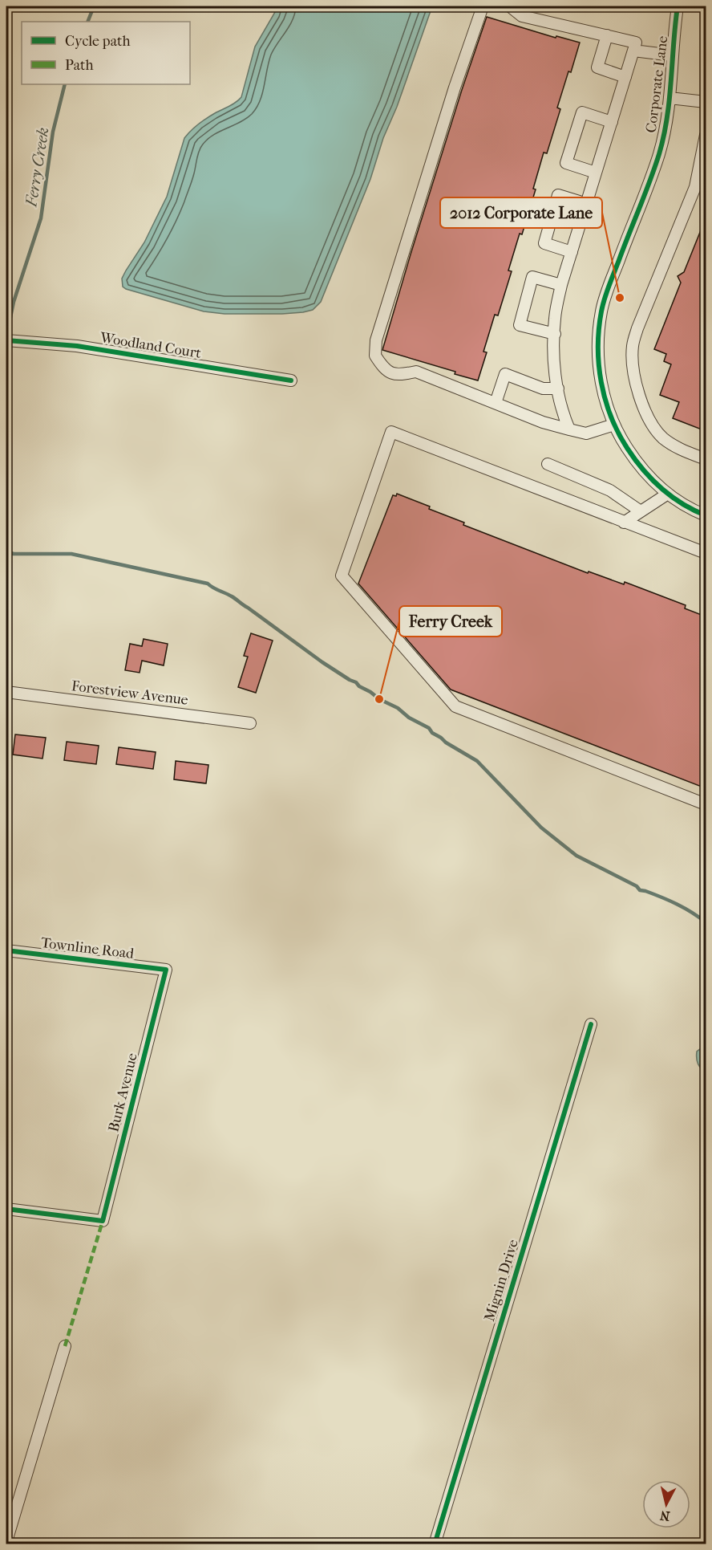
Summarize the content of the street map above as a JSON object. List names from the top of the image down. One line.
{"streets":{"street":["Corporate Lane","Woodland Court","Forestview Avenue","Townline Road","Burk Avenue","Mignin Drive"]},"crossings":[["Townline Road","Burk Avenue"]],"water":["Ferry Creek"],"places":["2012 Corporate Lane","Ferry Creek"],"legend":["Cycle path","Path"],"north":"bottom"}
